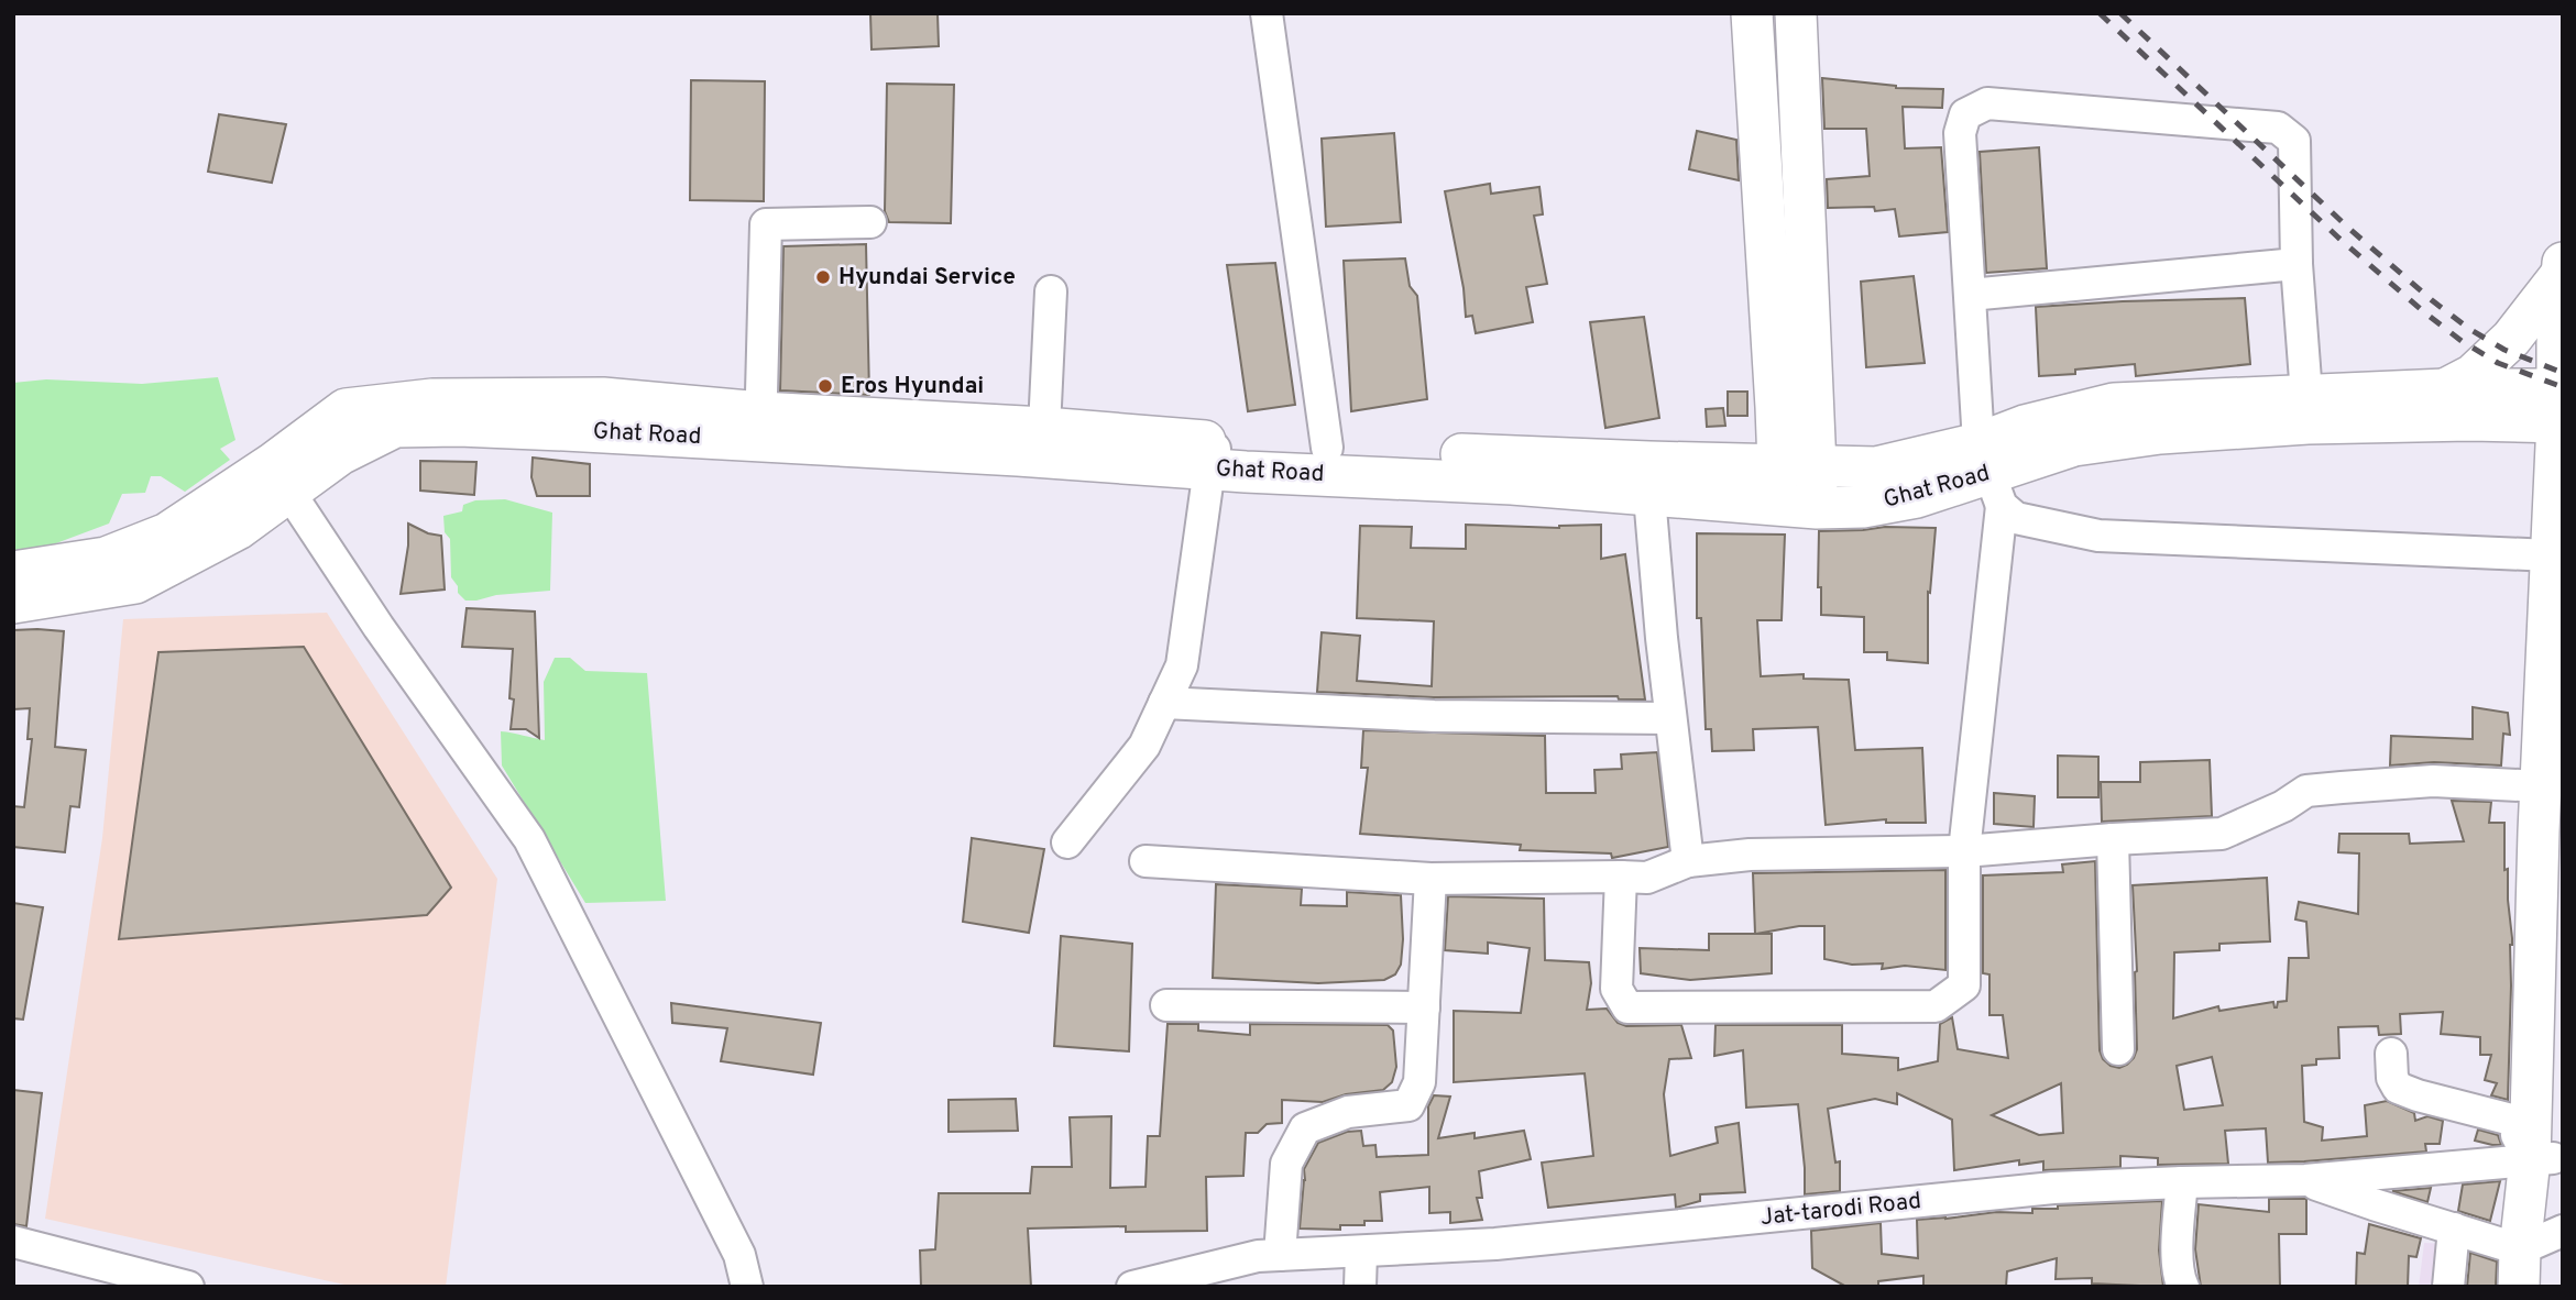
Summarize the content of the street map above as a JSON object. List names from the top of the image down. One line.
{"streets":{"main road":["Ghat Road"],"street":["Jat-tarodi Road"]},"places":["Hyundai Service","Eros Hyundai"]}
